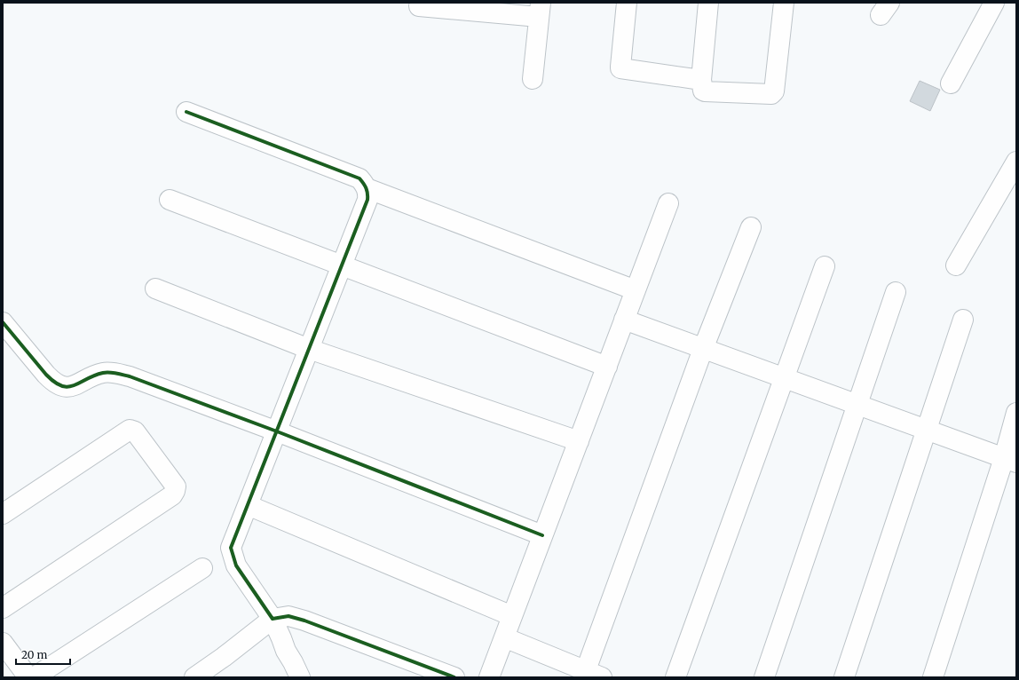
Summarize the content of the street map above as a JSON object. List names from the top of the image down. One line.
{"scale_bar":"20 m"}
